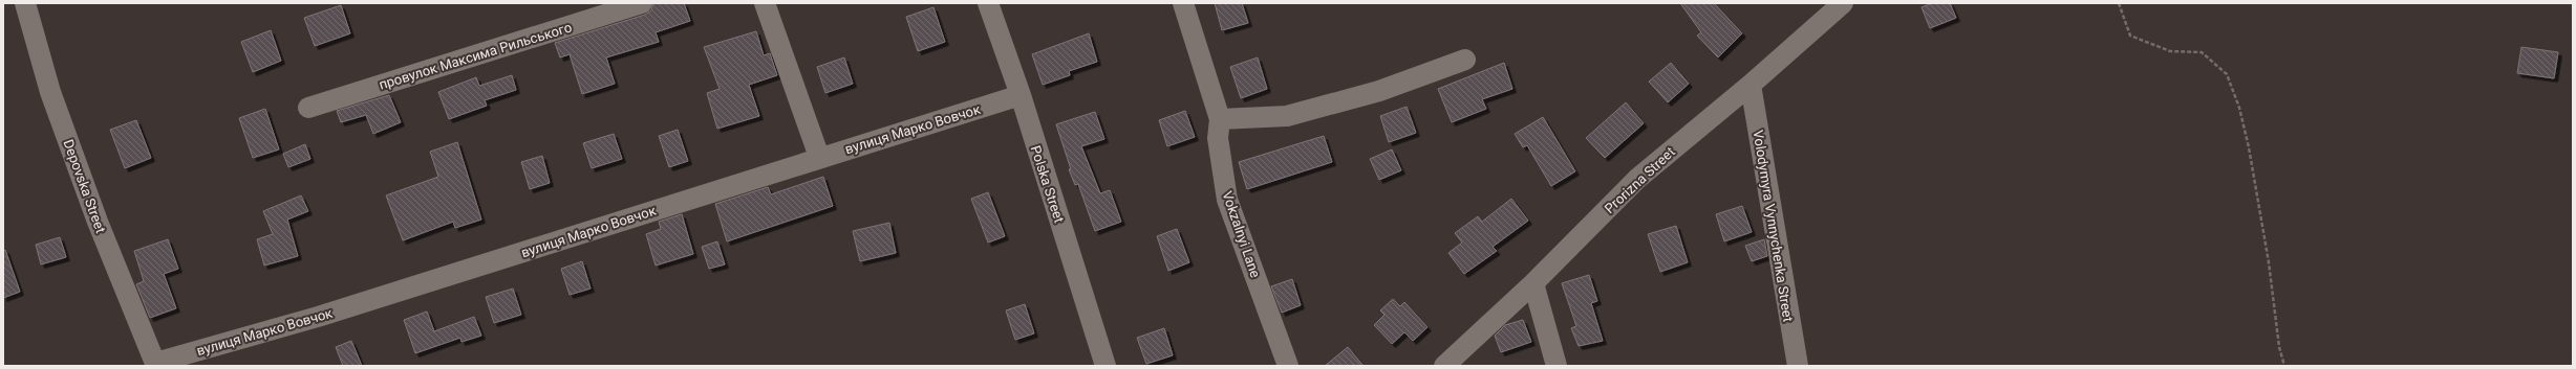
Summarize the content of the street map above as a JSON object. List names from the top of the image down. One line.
{"streets":{"street":["провулок Максима Рильського","вулиця Марко Вовчок","Prorizna Street","Polska Street","Depovska Street","Volodymyra Vynnychenka Street","Vokzalnyi Lane"]},"crossings":[["вулиця Марко Вовчок","Polska Street"],["вулиця Марко Вовчок","Depovska Street"],["Prorizna Street","Volodymyra Vynnychenka Street"]]}
